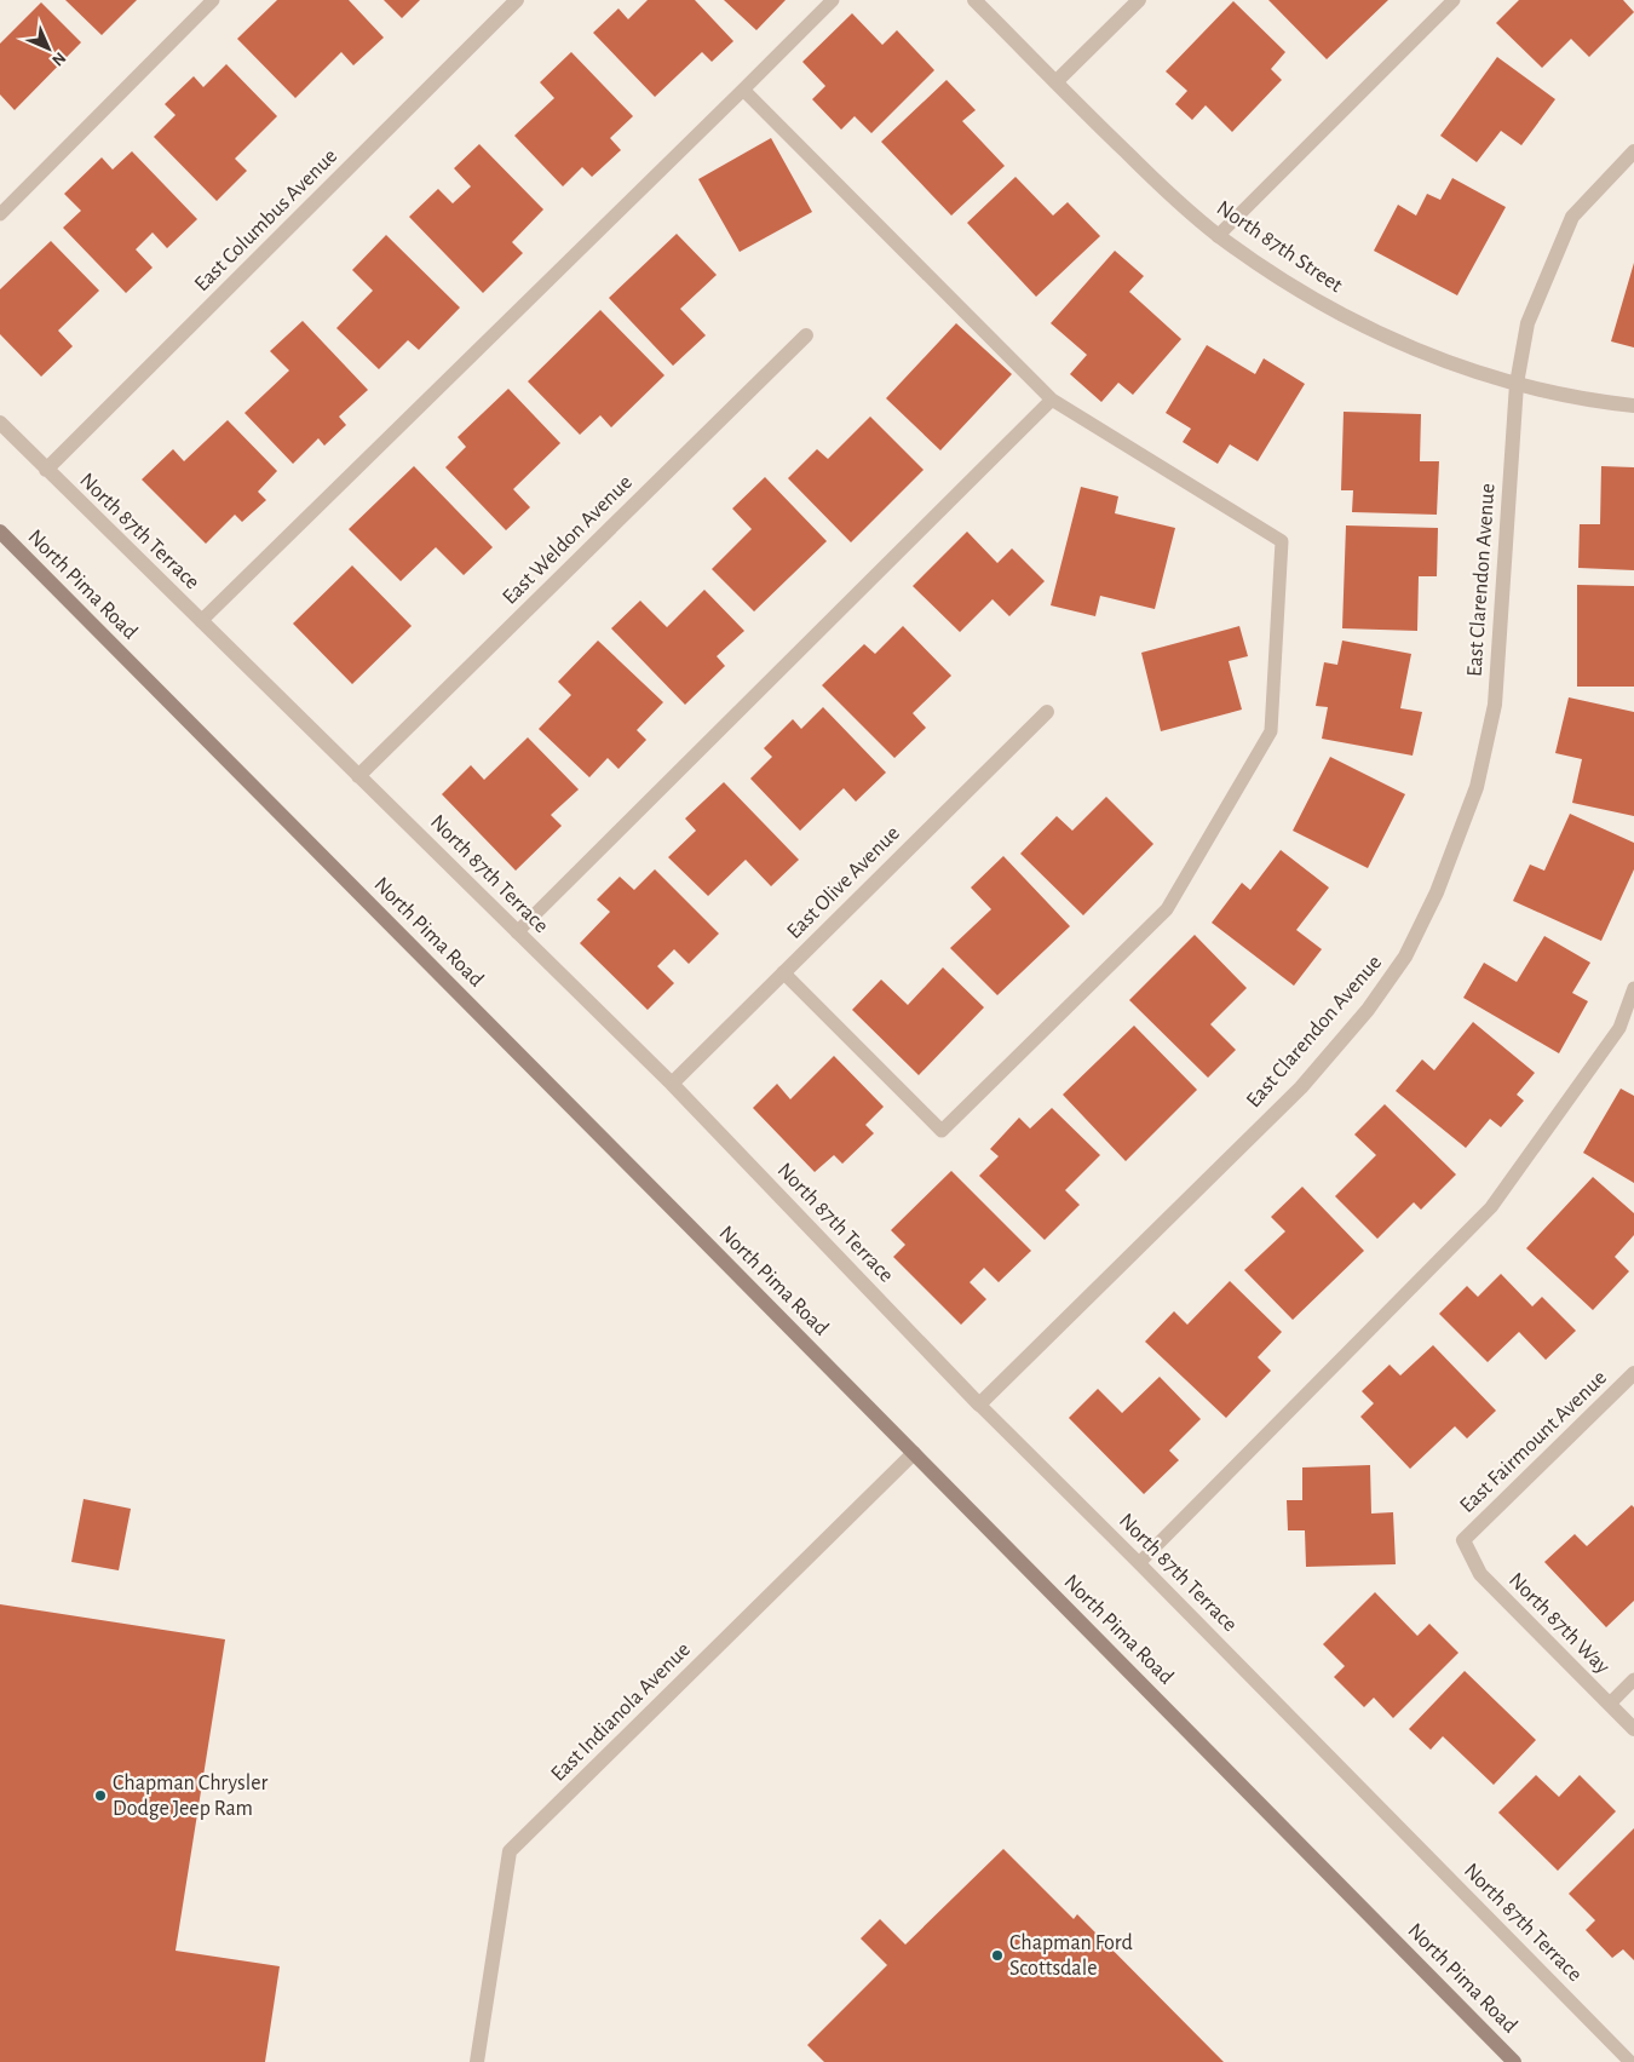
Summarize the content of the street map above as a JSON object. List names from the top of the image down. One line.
{"streets":{"main road":["North Pima Road"],"street":["East Columbus Avenue","North 87th Street","North 87th Terrace","East Weldon Avenue","East Clarendon Avenue","East Olive Avenue","East Fairmount Avenue","North 87th Way","East Indianola Avenue"]},"crossings":[["East Columbus Avenue","North 87th Terrace"],["North 87th Street","East Clarendon Avenue"],["North 87th Terrace","East Weldon Avenue"],["North 87th Terrace","East Clarendon Avenue"],["North 87th Terrace","East Olive Avenue"],["North Pima Road","East Indianola Avenue"],["East Fairmount Avenue","North 87th Way"]],"places":["Chapman Chrysler Dodge Jeep Ram","Chapman Ford Scottsdale"],"north":"bottom right"}
